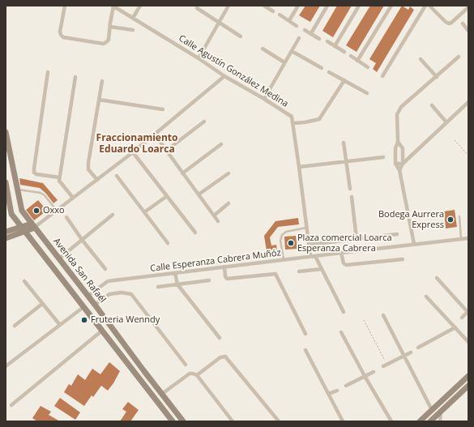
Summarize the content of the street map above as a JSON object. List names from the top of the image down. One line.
{"streets":{"main road":["Avenida San Rafaél"],"street":["Calle Agustín González Medina","Calle Esperanza Cabrera Muñóz"]},"crossings":[["Calle Esperanza Cabrera Muñóz","Avenida San Rafaél"]],"districts":["Fraccionamiento Eduardo Loarca"],"places":["Oxxo","Bodega Aurrera Express","Plaza comercial Loarca Esperanza Cabrera","Fruteria Wenndy"]}
